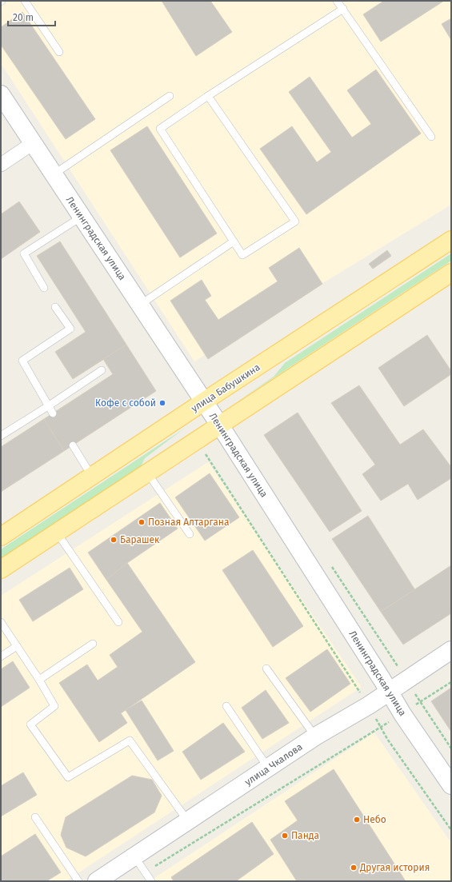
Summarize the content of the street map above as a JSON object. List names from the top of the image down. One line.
{"streets":{"main road":["Ленинградская улица","улица Бабушкина","улица Чкалова"]},"crossings":[["Ленинградская улица","улица Бабушкина"],["Ленинградская улица","улица Чкалова"]],"places":["Кофе с собой","Позная Алтаргана","Барашек","Небо","Панда","Другая история"],"scale_bar":"20 m"}
